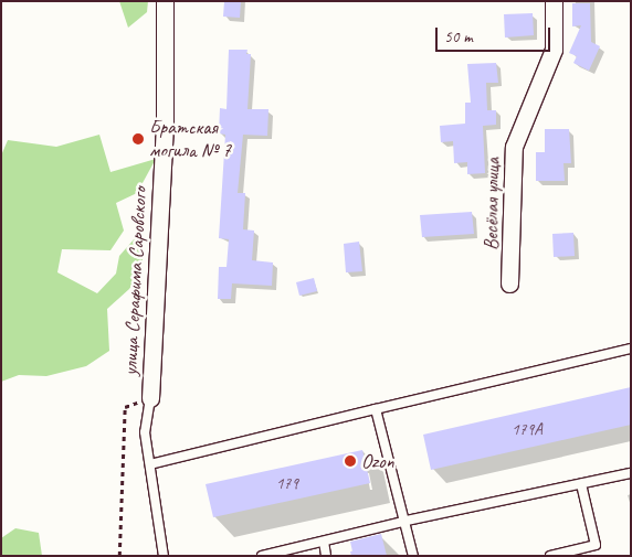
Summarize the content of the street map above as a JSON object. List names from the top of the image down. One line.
{"streets":{"street":["Весёлая улица","улица Серафима Саровского"]},"places":["Братская могила № 7","Ozon"],"house_numbers":["179А","179"],"scale_bar":"50 m"}
